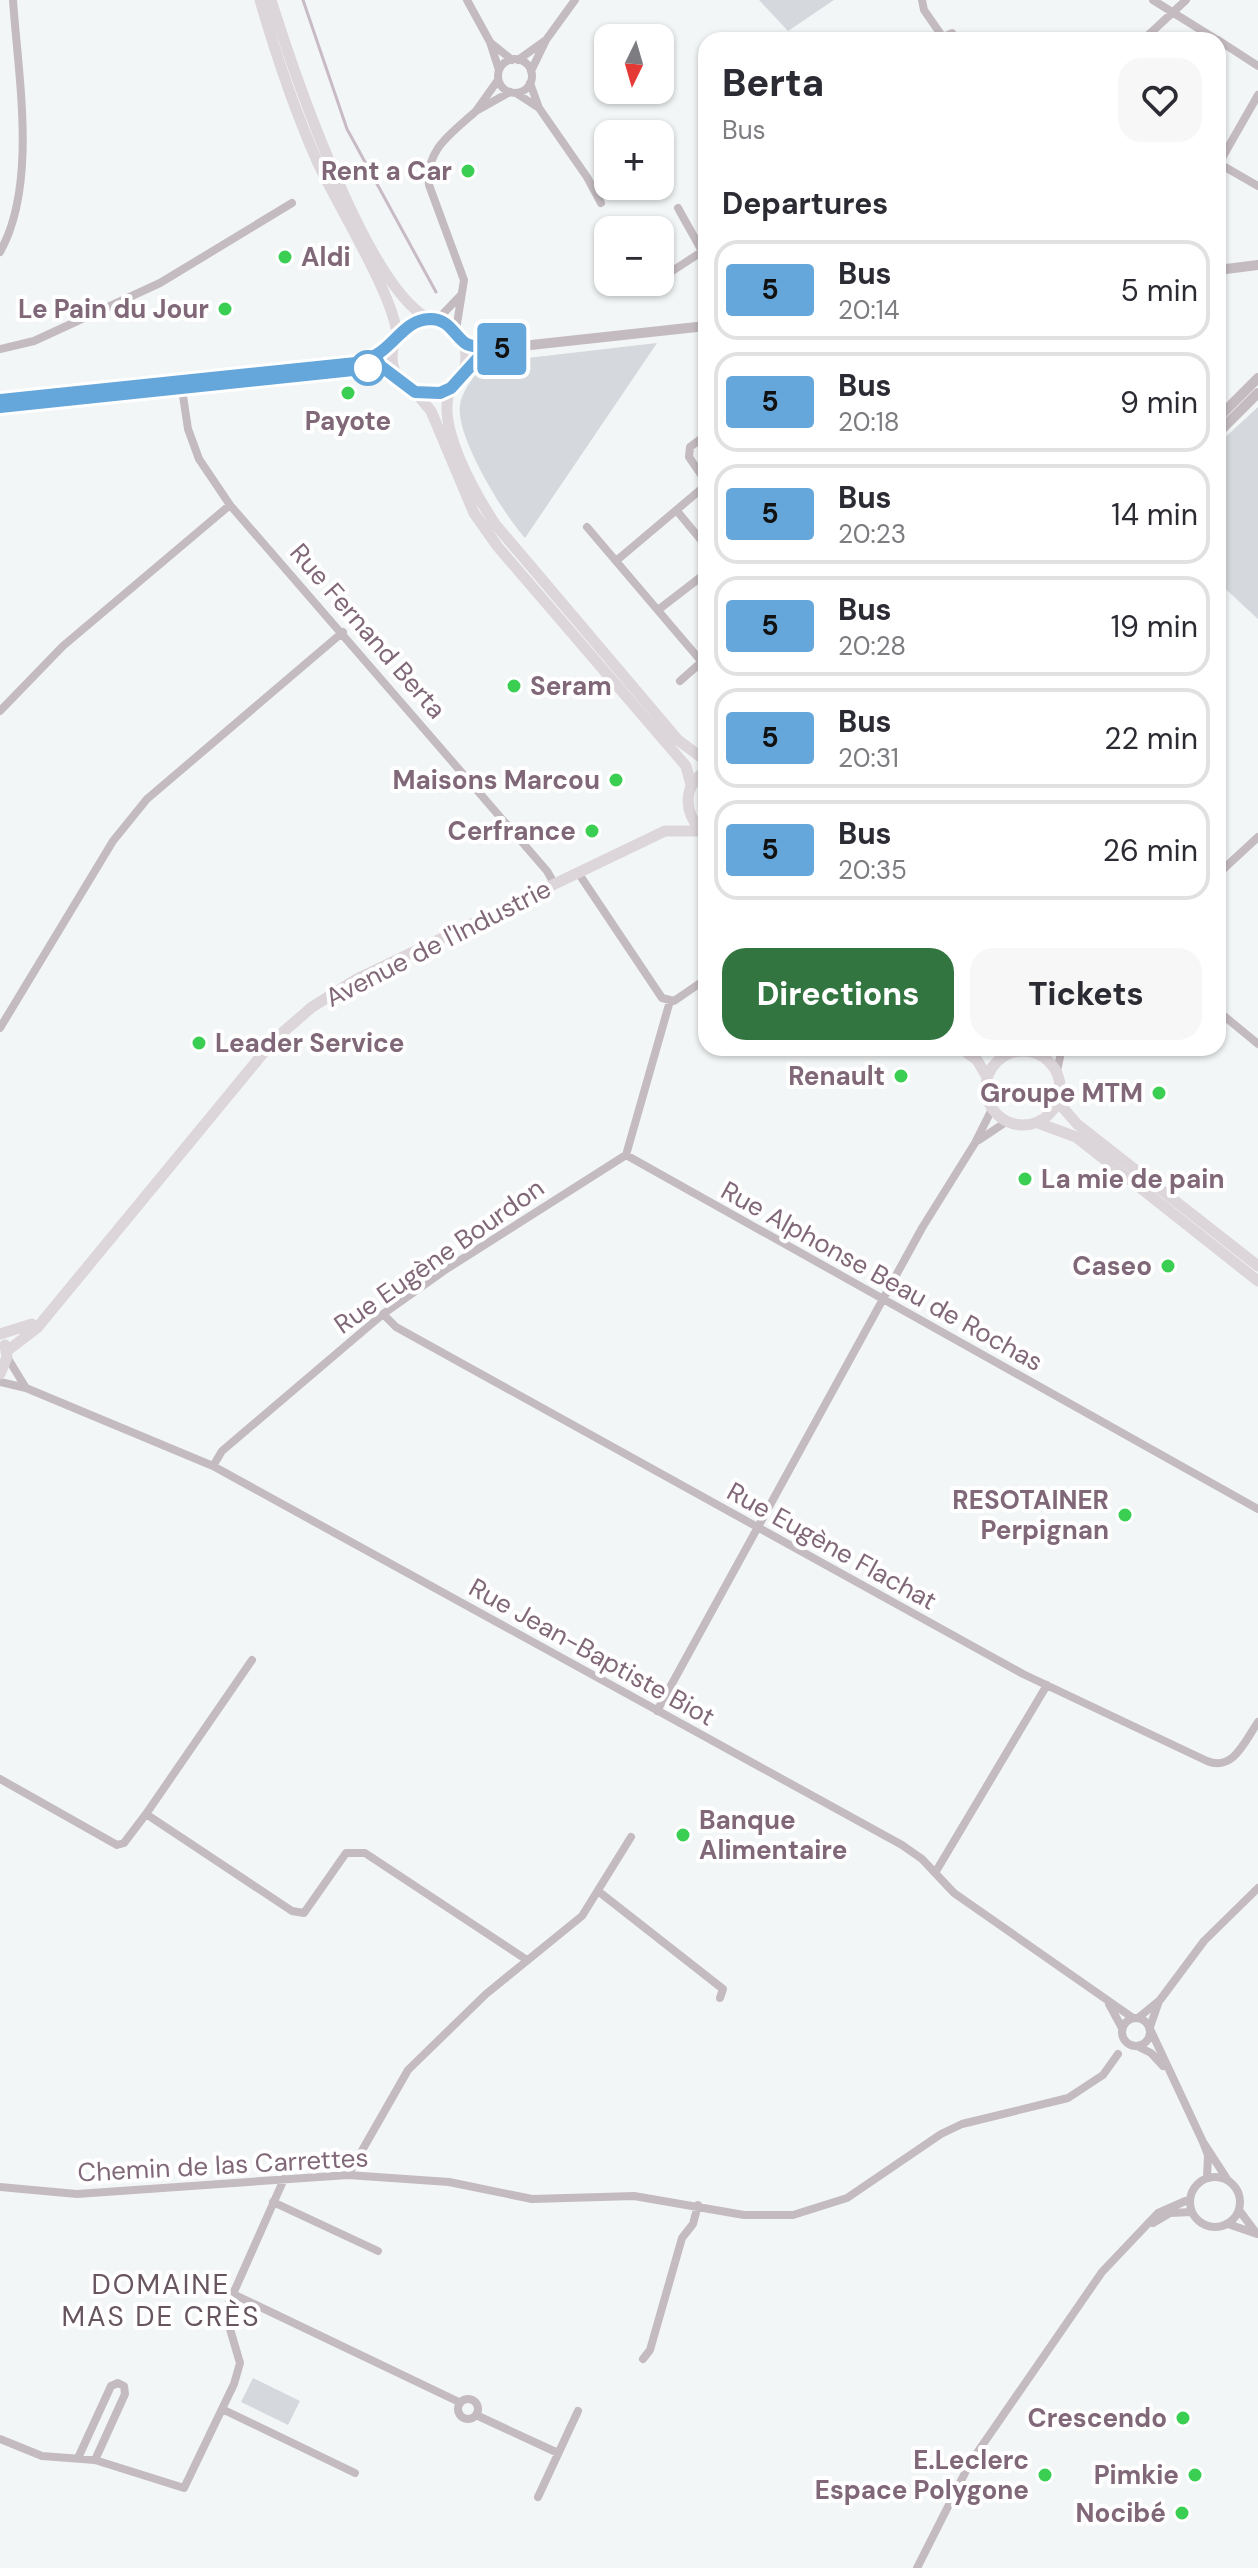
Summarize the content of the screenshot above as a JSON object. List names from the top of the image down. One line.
{"streets":{"main road":["Avenue de l'Industrie"],"street":["Rue Fernand Berta","Rue Eugène Bourdon","Rue Alphonse Beau de Rochas","Rue Eugène Flachat","Rue Jean-Baptiste Biot","Chemin de las Carrettes"]},"crossings":[["Rue Fernand Berta","Avenue de l'Industrie"],["Rue Eugène Bourdon","Rue Alphonse Beau de Rochas"],["Rue Eugène Bourdon","Rue Eugène Flachat"],["Rue Eugène Bourdon","Rue Jean-Baptiste Biot"],["Rue Jean-Baptiste Biot","Chemin de las Carrettes"]],"districts":["DOMAINE MAS DE CRÈS"],"places":["Rent a Car","Aldi","Le Pain du Jour","Payote","Seram","Maisons Marcou","Cerfrance","Leader Service","Renault","Groupe MTM","La mie de pain","Caseo","RESOTAINER Perpignan","Banque Alimentaire","Crescendo","E.Leclerc Espace Polygone","Pimkie","Nocibé"],"lines":["bus line 5"],"north":"bottom","page":{"on_map":"5","map_buttons":["+","−"],"heading":[["Berta","Bus"],"Departures"],"list":[{"mark":"5","name":"Bus","note":"20:14","value":"5 min"},{"mark":"5","name":"Bus","note":"20:18","value":"9 min"},{"mark":"5","name":"Bus","note":"20:23","value":"14 min"},{"mark":"5","name":"Bus","note":"20:28","value":"19 min"},{"mark":"5","name":"Bus","note":"20:31","value":"22 min"},{"mark":"5","name":"Bus","note":"20:35","value":"26 min"}],"buttons":["Directions","Tickets"]}}
